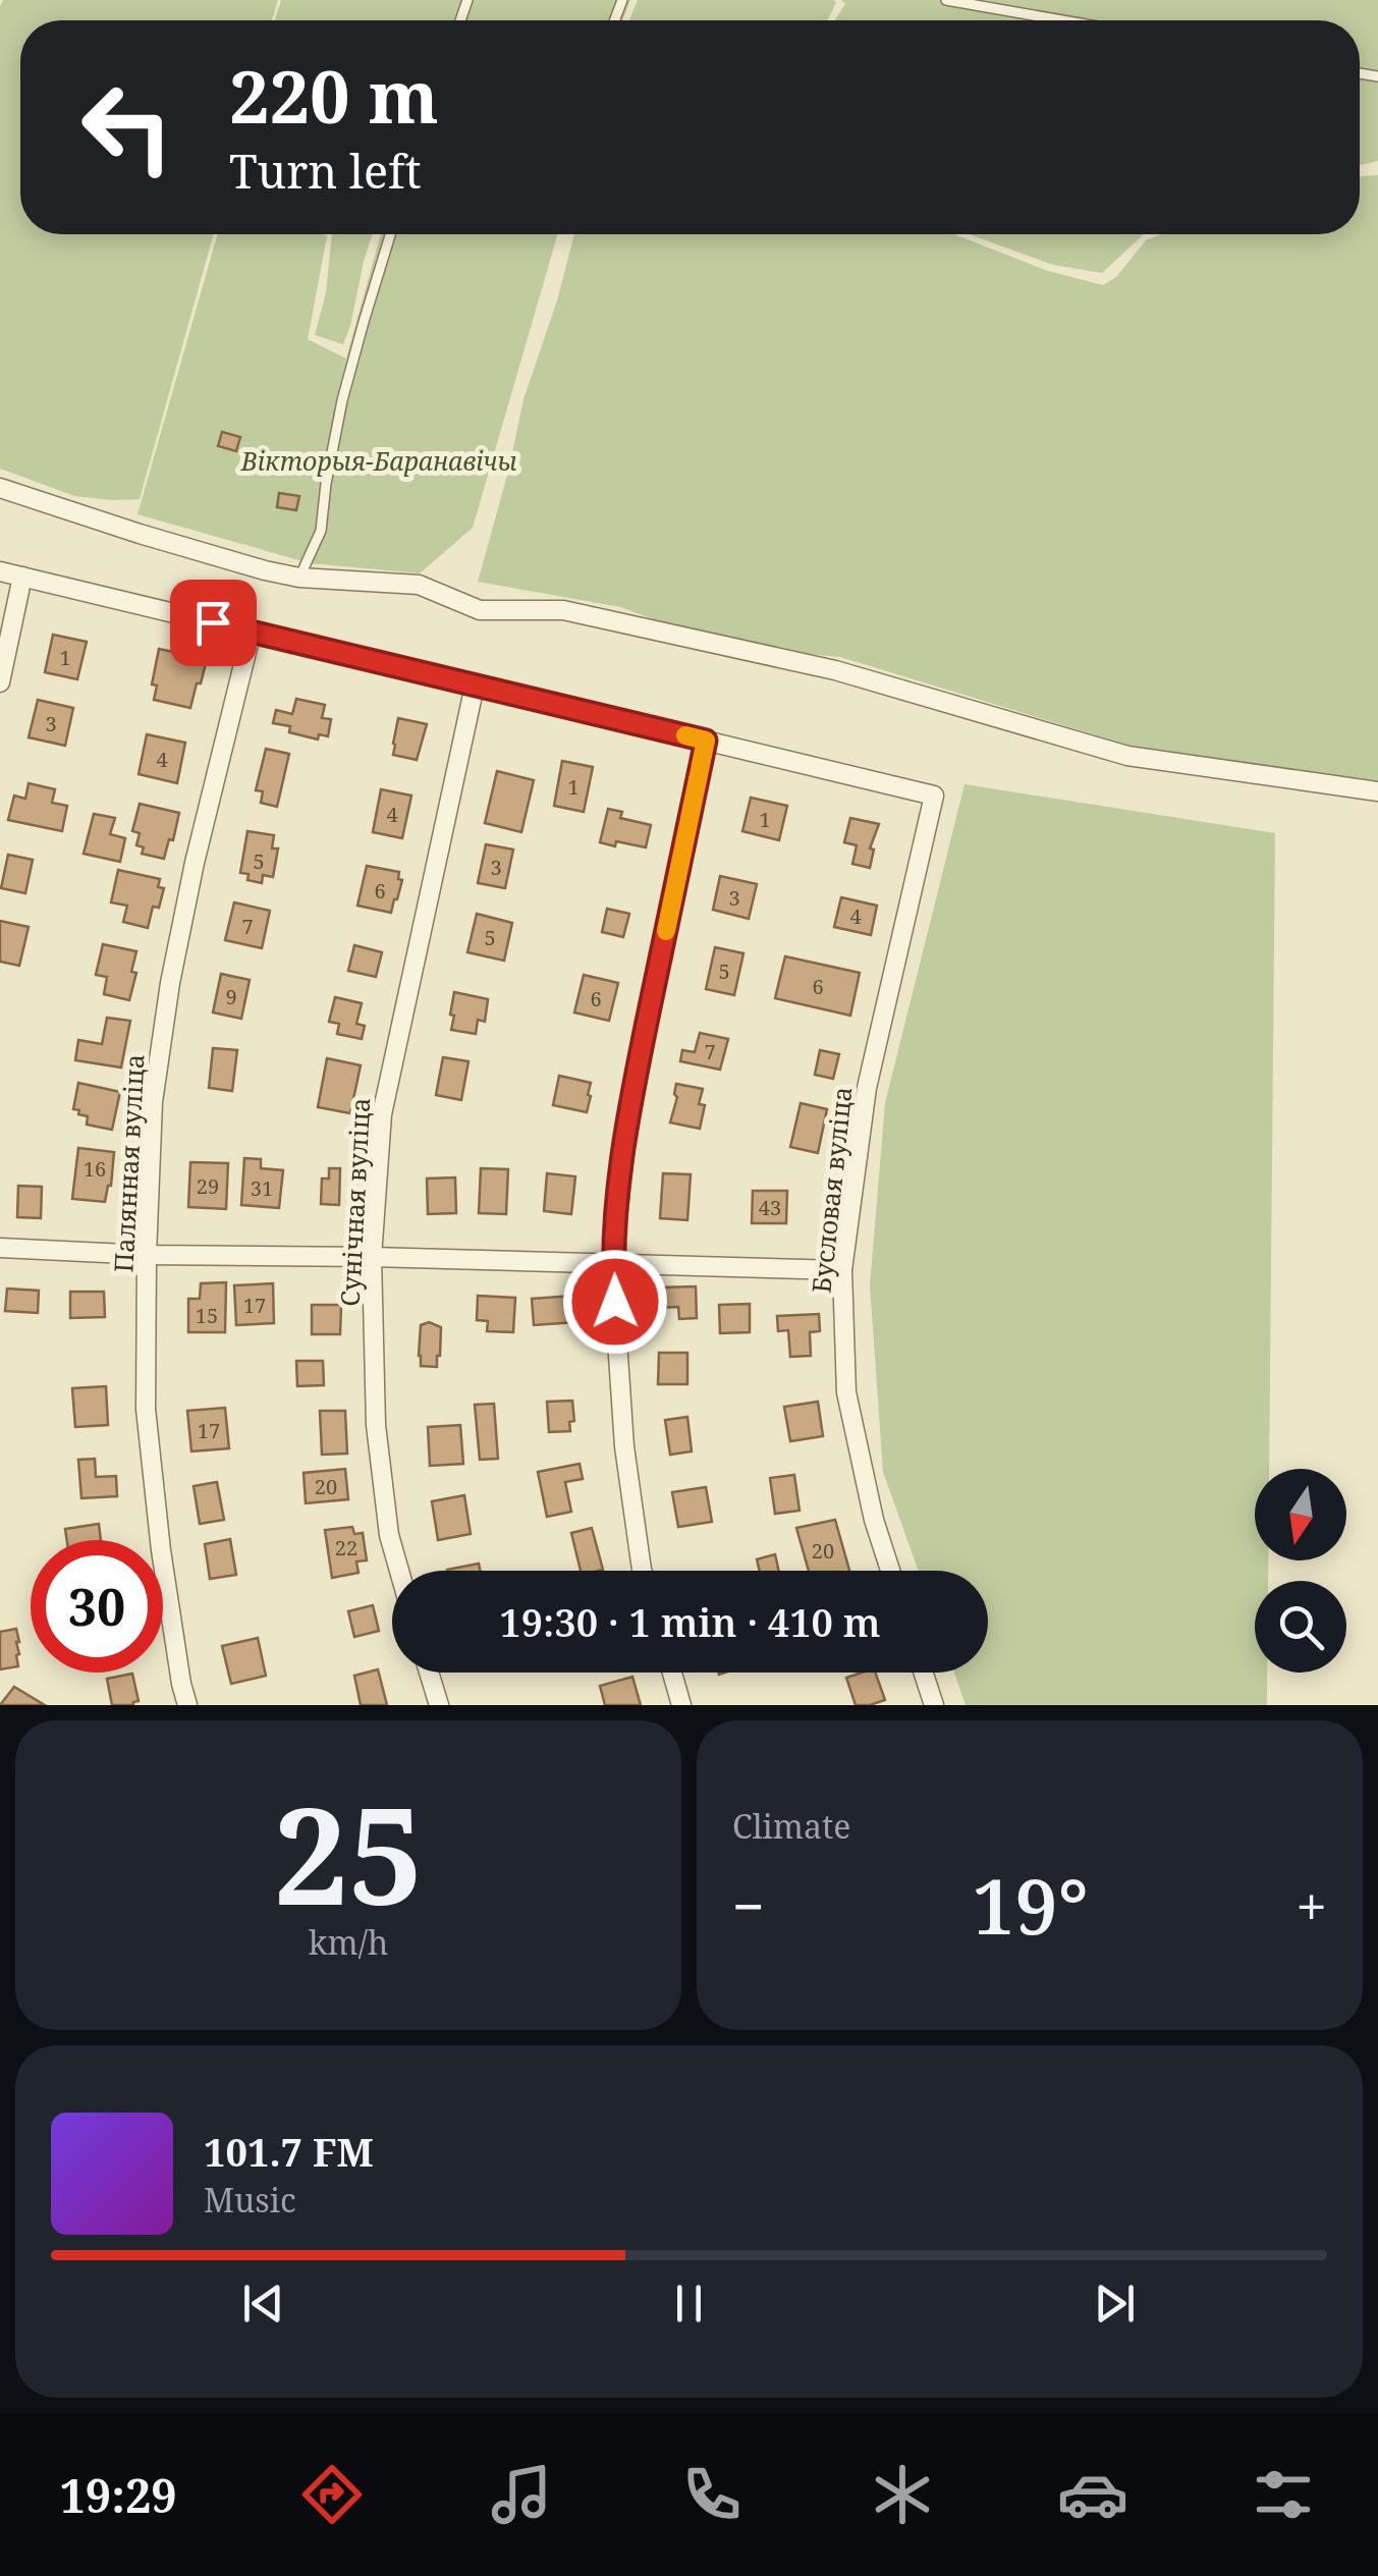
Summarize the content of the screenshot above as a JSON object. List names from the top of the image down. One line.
{"streets":{"street":["Палянная вуліца","Бусловая вуліца","Сунічная вуліца"]},"parks":["Вікторыя-Баранавічы"],"house_numbers":["1","3","4","1","4","1","5","3","6","3","4","7","5","5","6","9","6","7","16","29","31","43","17","15","17","20","22","20"],"north":"bottom","page":{"turn":["220 m","Turn left"],"limit":"30","trip":"19:30 · 1 min · 410 m","tile":[["25","km/h"],"Climate"],"heat":["−","19°","+"],"song":["101.7 FM","Music"],"tabs":"19:29"}}
